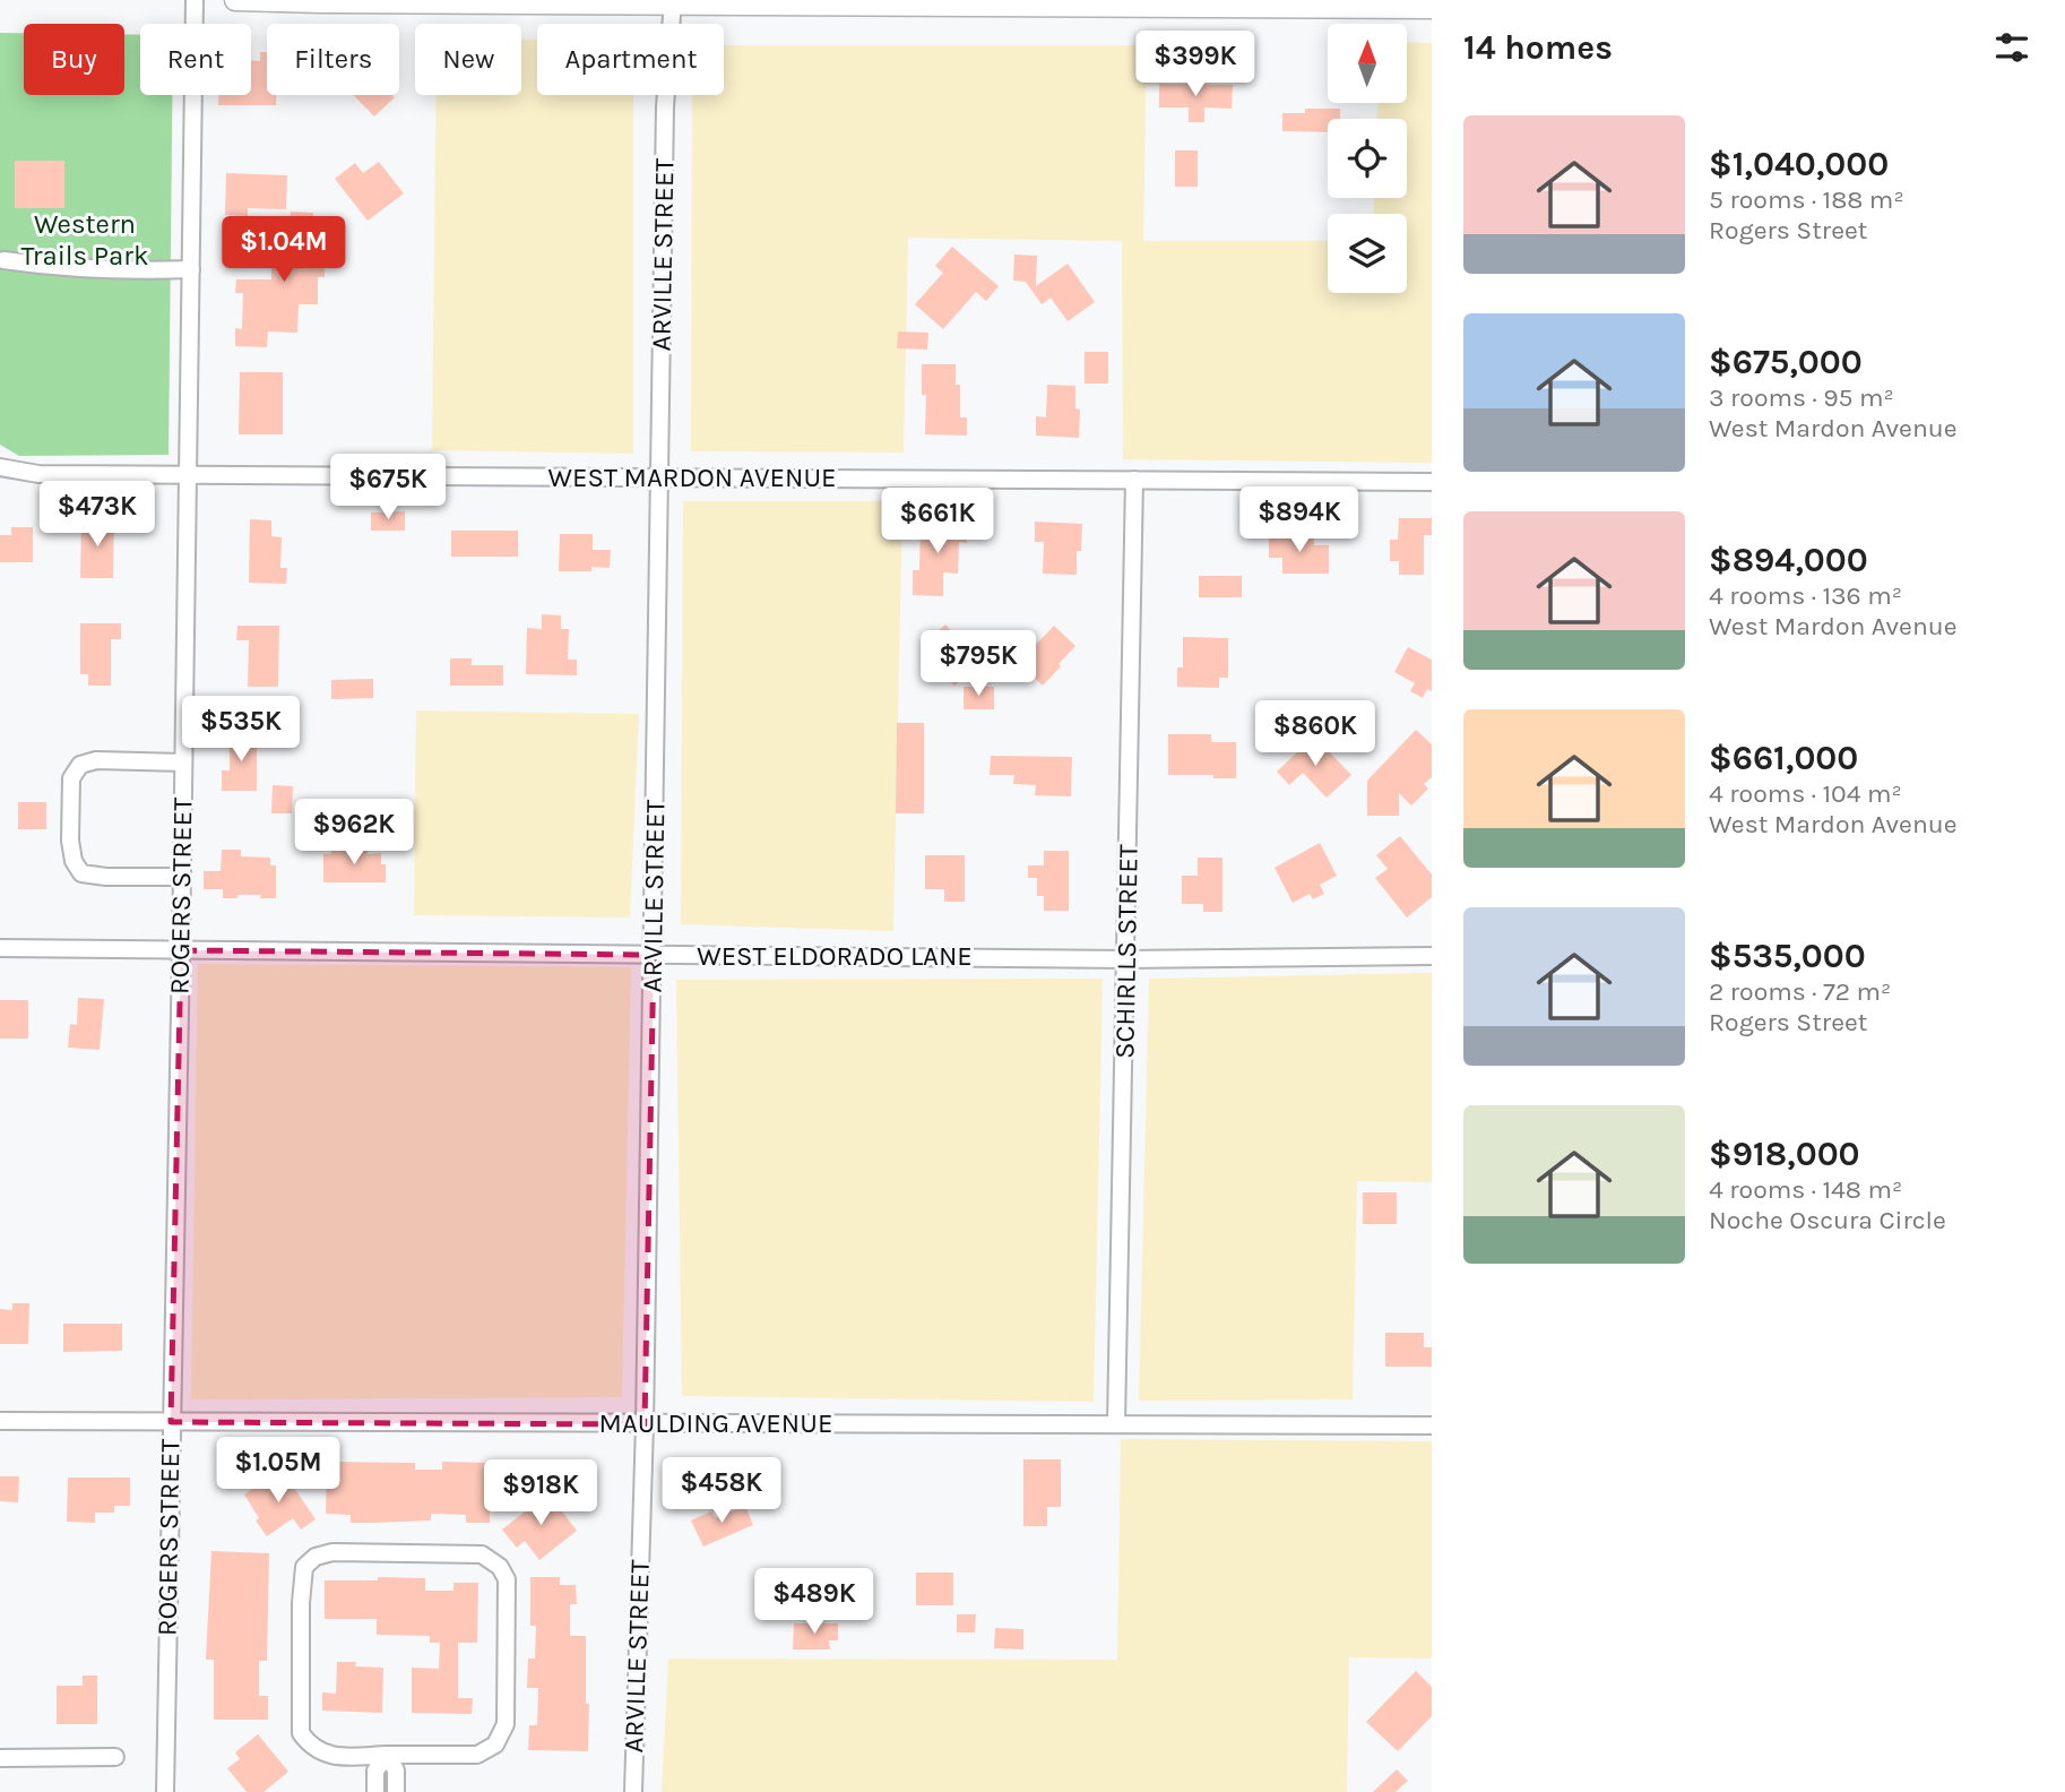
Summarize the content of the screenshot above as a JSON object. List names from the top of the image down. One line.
{"streets":{"street":["ARVILLE STREET","WEST MARDON AVENUE","ROGERS STREET","SCHIRLLS STREET","WEST ELDORADO LANE","MAULDING AVENUE"]},"crossings":[["ARVILLE STREET","WEST MARDON AVENUE"],["ARVILLE STREET","WEST ELDORADO LANE"],["ARVILLE STREET","MAULDING AVENUE"],["WEST MARDON AVENUE","ROGERS STREET"],["WEST MARDON AVENUE","SCHIRLLS STREET"],["ROGERS STREET","WEST ELDORADO LANE"],["ROGERS STREET","MAULDING AVENUE"],["SCHIRLLS STREET","WEST ELDORADO LANE"],["SCHIRLLS STREET","MAULDING AVENUE"]],"parks":["Western Trails Park"],"north":"top","page":{"heading":"14 homes","chip":["Buy","Rent","Filters","New","Apartment"],"price":["$399K","$1.04M","$675K","$473K","$894K","$661K","$795K","$535K","$860K","$962K","$1.05M","$458K","$918K","$489K"],"list":[{"name":"$1,040,000","note":"5 rooms · 188 m² · Rogers Street"},{"name":"$675,000","note":"3 rooms · 95 m² · West Mardon Avenue"},{"name":"$894,000","note":"4 rooms · 136 m² · West Mardon Avenue"},{"name":"$661,000","note":"4 rooms · 104 m² · West Mardon Avenue"},{"name":"$535,000","note":"2 rooms · 72 m² · Rogers Street"},{"name":"$918,000","note":"4 rooms · 148 m² · Noche Oscura Circle"}]}}
